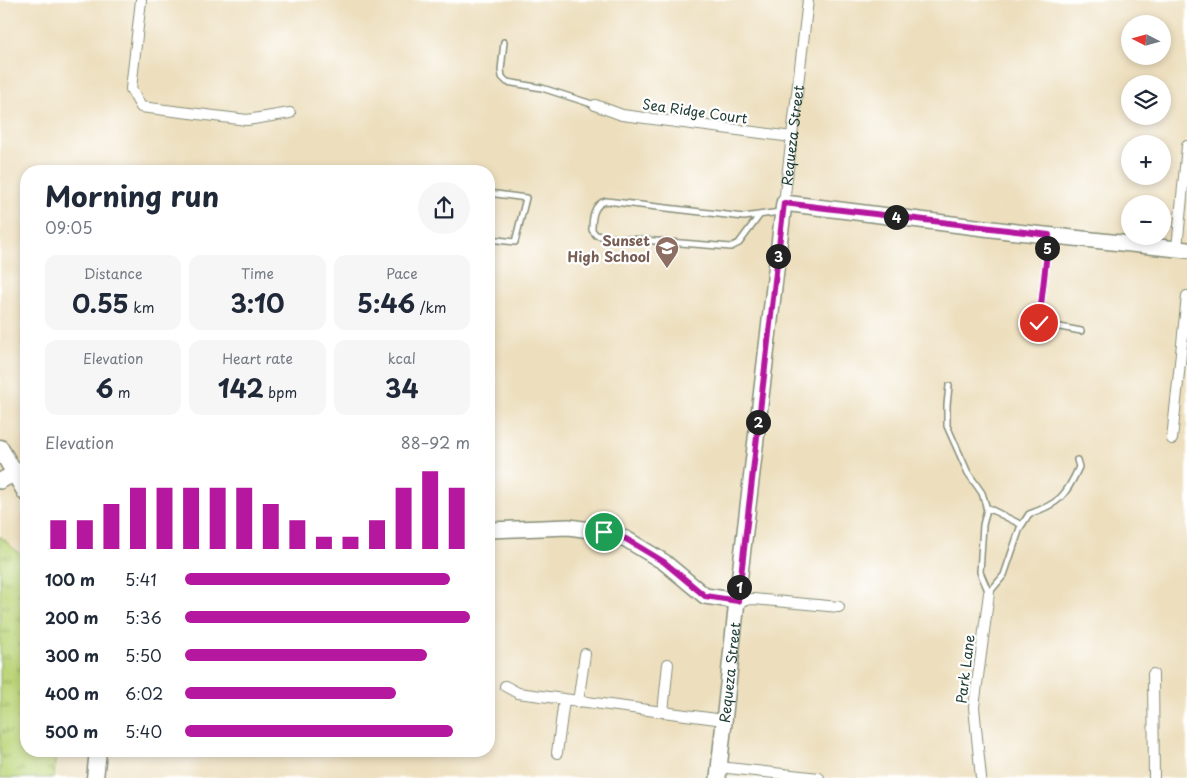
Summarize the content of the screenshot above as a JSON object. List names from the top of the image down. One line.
{"streets":{"street":["Sea Ridge Court","Requeza Street","Park Lane"]},"crossings":[["Sea Ridge Court","Requeza Street"]],"places":{"school or university":["Sunset High School"]},"north":"left","page":{"map_buttons":["+","−"],"heading":["Morning run","09:05"],"pins":["4","5","3","2","1"],"stats":[["Distance","0.55 km"],["Time","3:10"],["Pace","5:46 /km"],["Elevation","6 m"],["Heart rate","142 bpm"],["kcal","34"]],"chart":["Elevation","88–92 m"],"list":[{"name":"100 m","note":"5:41"},{"name":"200 m","note":"5:36"},{"name":"300 m","note":"5:50"},{"name":"400 m","note":"6:02"},{"name":"500 m","note":"5:40"}]}}
